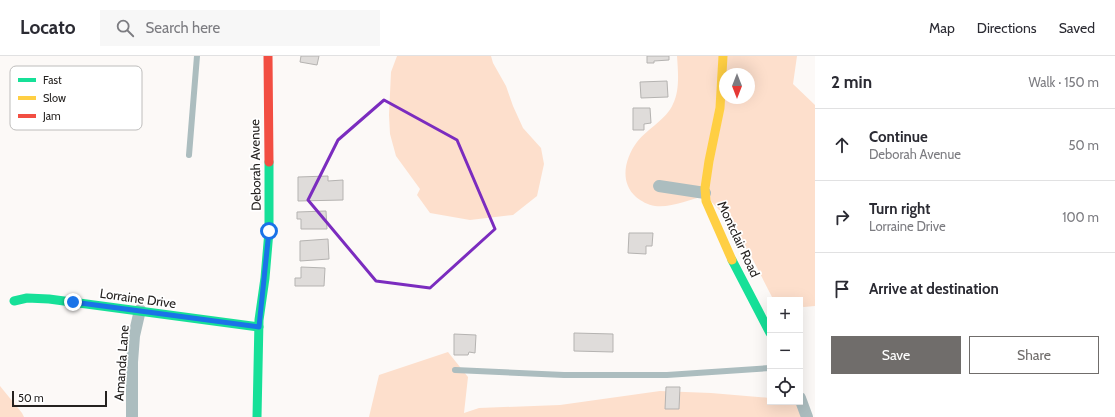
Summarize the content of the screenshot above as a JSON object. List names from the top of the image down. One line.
{"streets":{"street":["Deborah Avenue","Montclair Road","Lorraine Drive","Amanda Lane"]},"crossings":[["Deborah Avenue","Lorraine Drive"],["Lorraine Drive","Amanda Lane"]],"legend":["Fast","Slow","Jam"],"scale_bar":"50 m","north":"bottom","page":{"header":"Locato","search":"Search here","nav":["Map","Directions","Saved"],"heading":["2 min","Walk · 150 m"],"list":[["Continue","Deborah Avenue","50 m"],["Turn right","Lorraine Drive","100 m"],"Arrive at destination"],"map_buttons":["+","−"],"buttons":["Save","Share"],"scale":"50 m"}}
